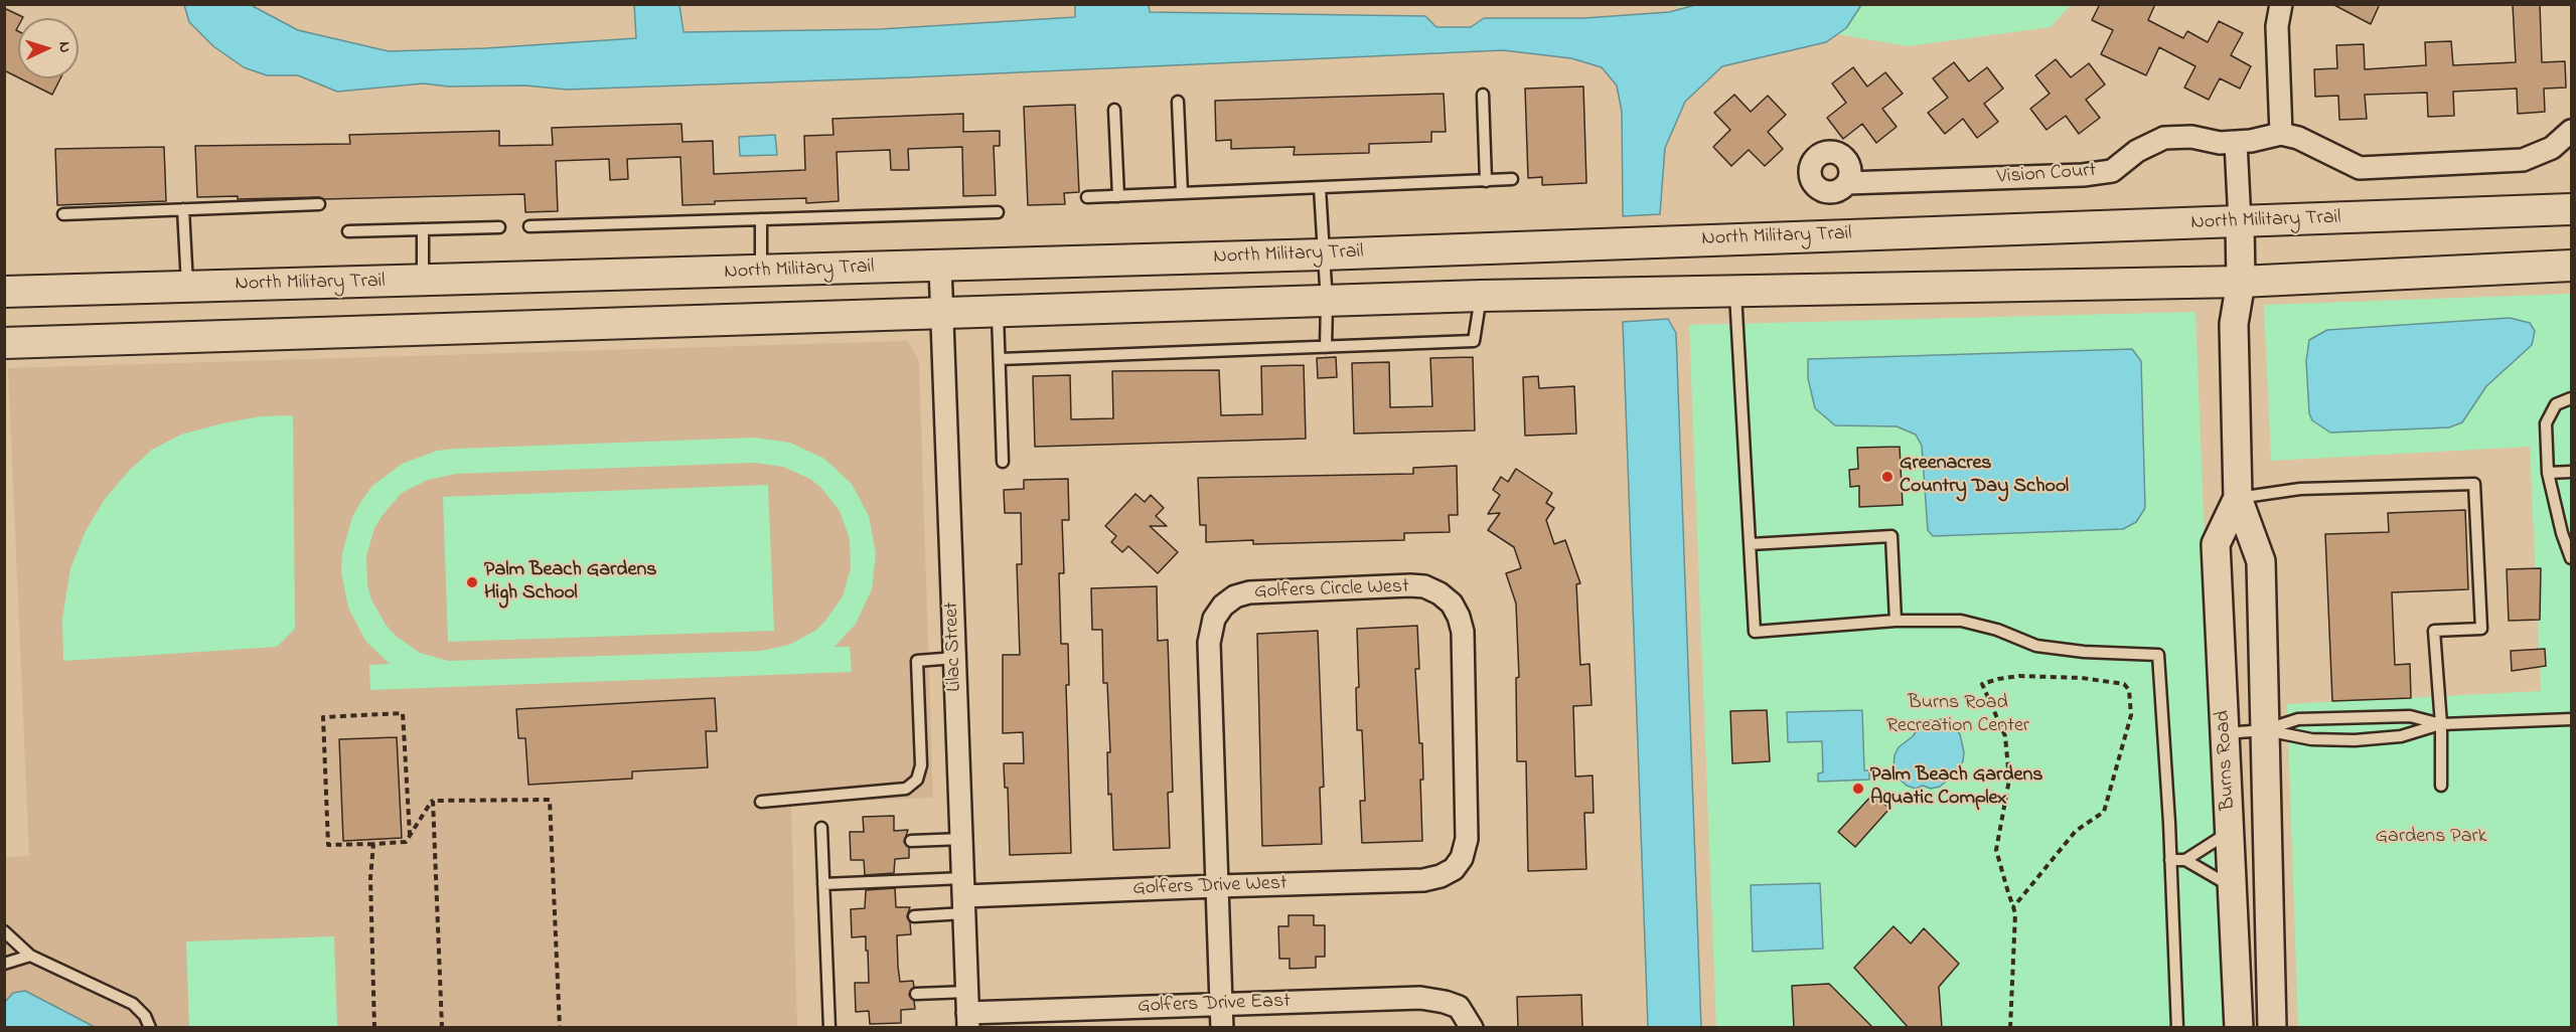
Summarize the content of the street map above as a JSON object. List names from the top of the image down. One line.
{"streets":{"main road":["North Military Trail"],"street":["Vision Court","Golfers Circle West","Lilac Street","Burns Road","Golfers Drive West","Golfers Drive East"]},"crossings":[["North Military Trail","Lilac Street"],["North Military Trail","Burns Road"],["Golfers Circle West","Golfers Drive West"],["Golfers Circle West","Golfers Drive East"],["Lilac Street","Golfers Drive West"],["Lilac Street","Golfers Drive East"]],"parks":["Burns Road Recreation Center","Gardens Park"],"places":["Greenacres Country Day School","Palm Beach Gardens High School","Palm Beach Gardens Aquatic Complex"],"north":"right"}
